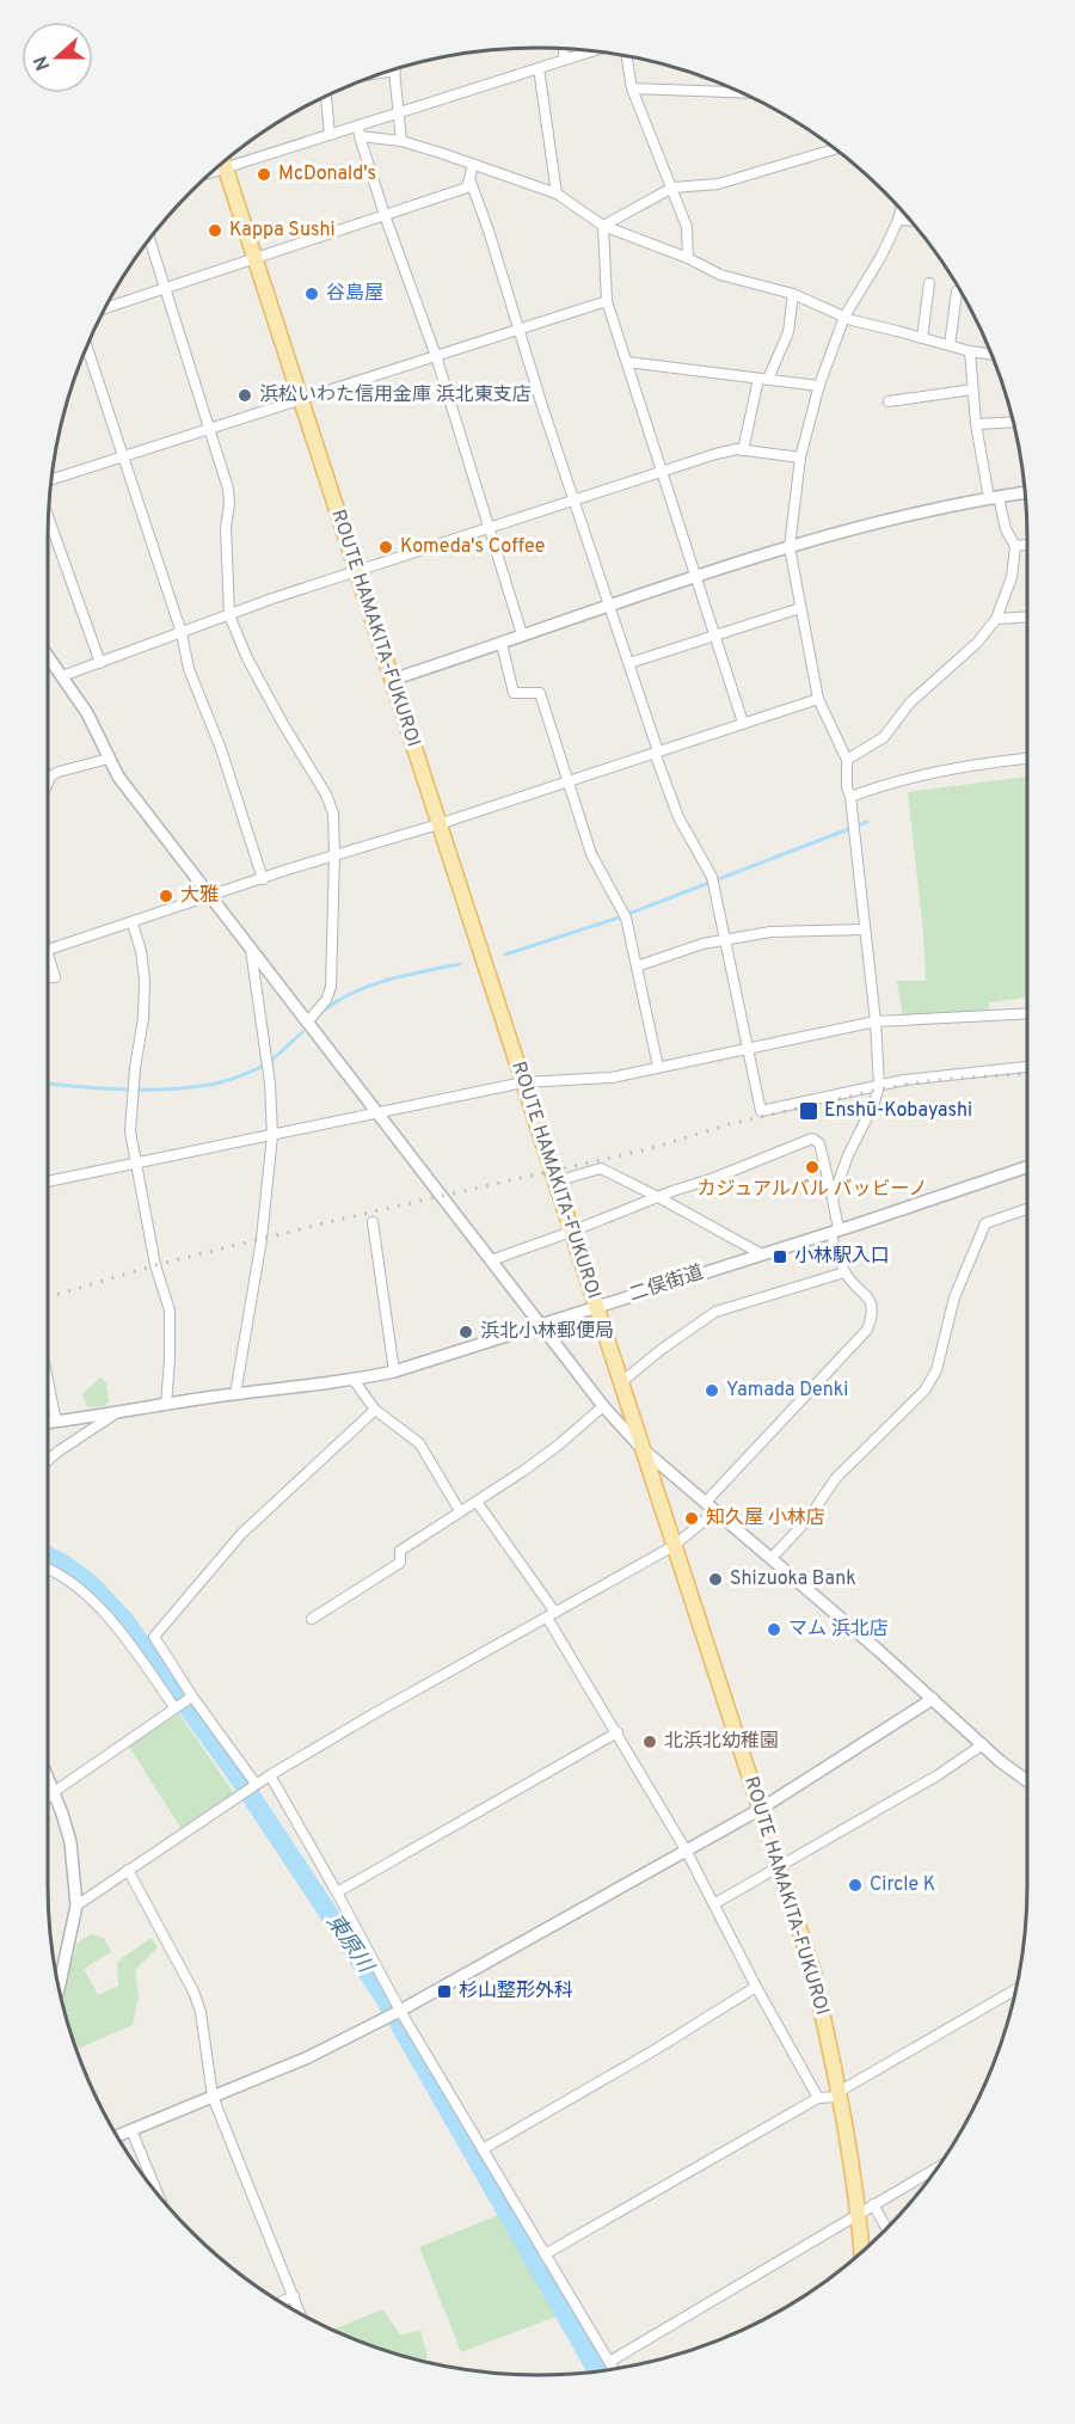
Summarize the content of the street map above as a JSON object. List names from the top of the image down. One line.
{"streets":{"main road":["ROUTE HAMAKITA-FUKUROI"],"street":["二俣街道"]},"crossings":[["ROUTE HAMAKITA-FUKUROI","二俣街道"]],"water":["東原川"],"places":{"other":["McDonald's","Kappa Sushi","谷島屋","浜松いわた信用金庫 浜北東支店","Komeda's Coffee","大雅","カジュアルバル バッビーノ","浜北小林郵便局","Yamada Denki","知久屋 小林店","Shizuoka Bank","マム 浜北店","北浜北幼稚園","Circle K"],"transit":["Enshū-Kobayashi","小林駅入口","杉山整形外科"]},"north":"left"}
